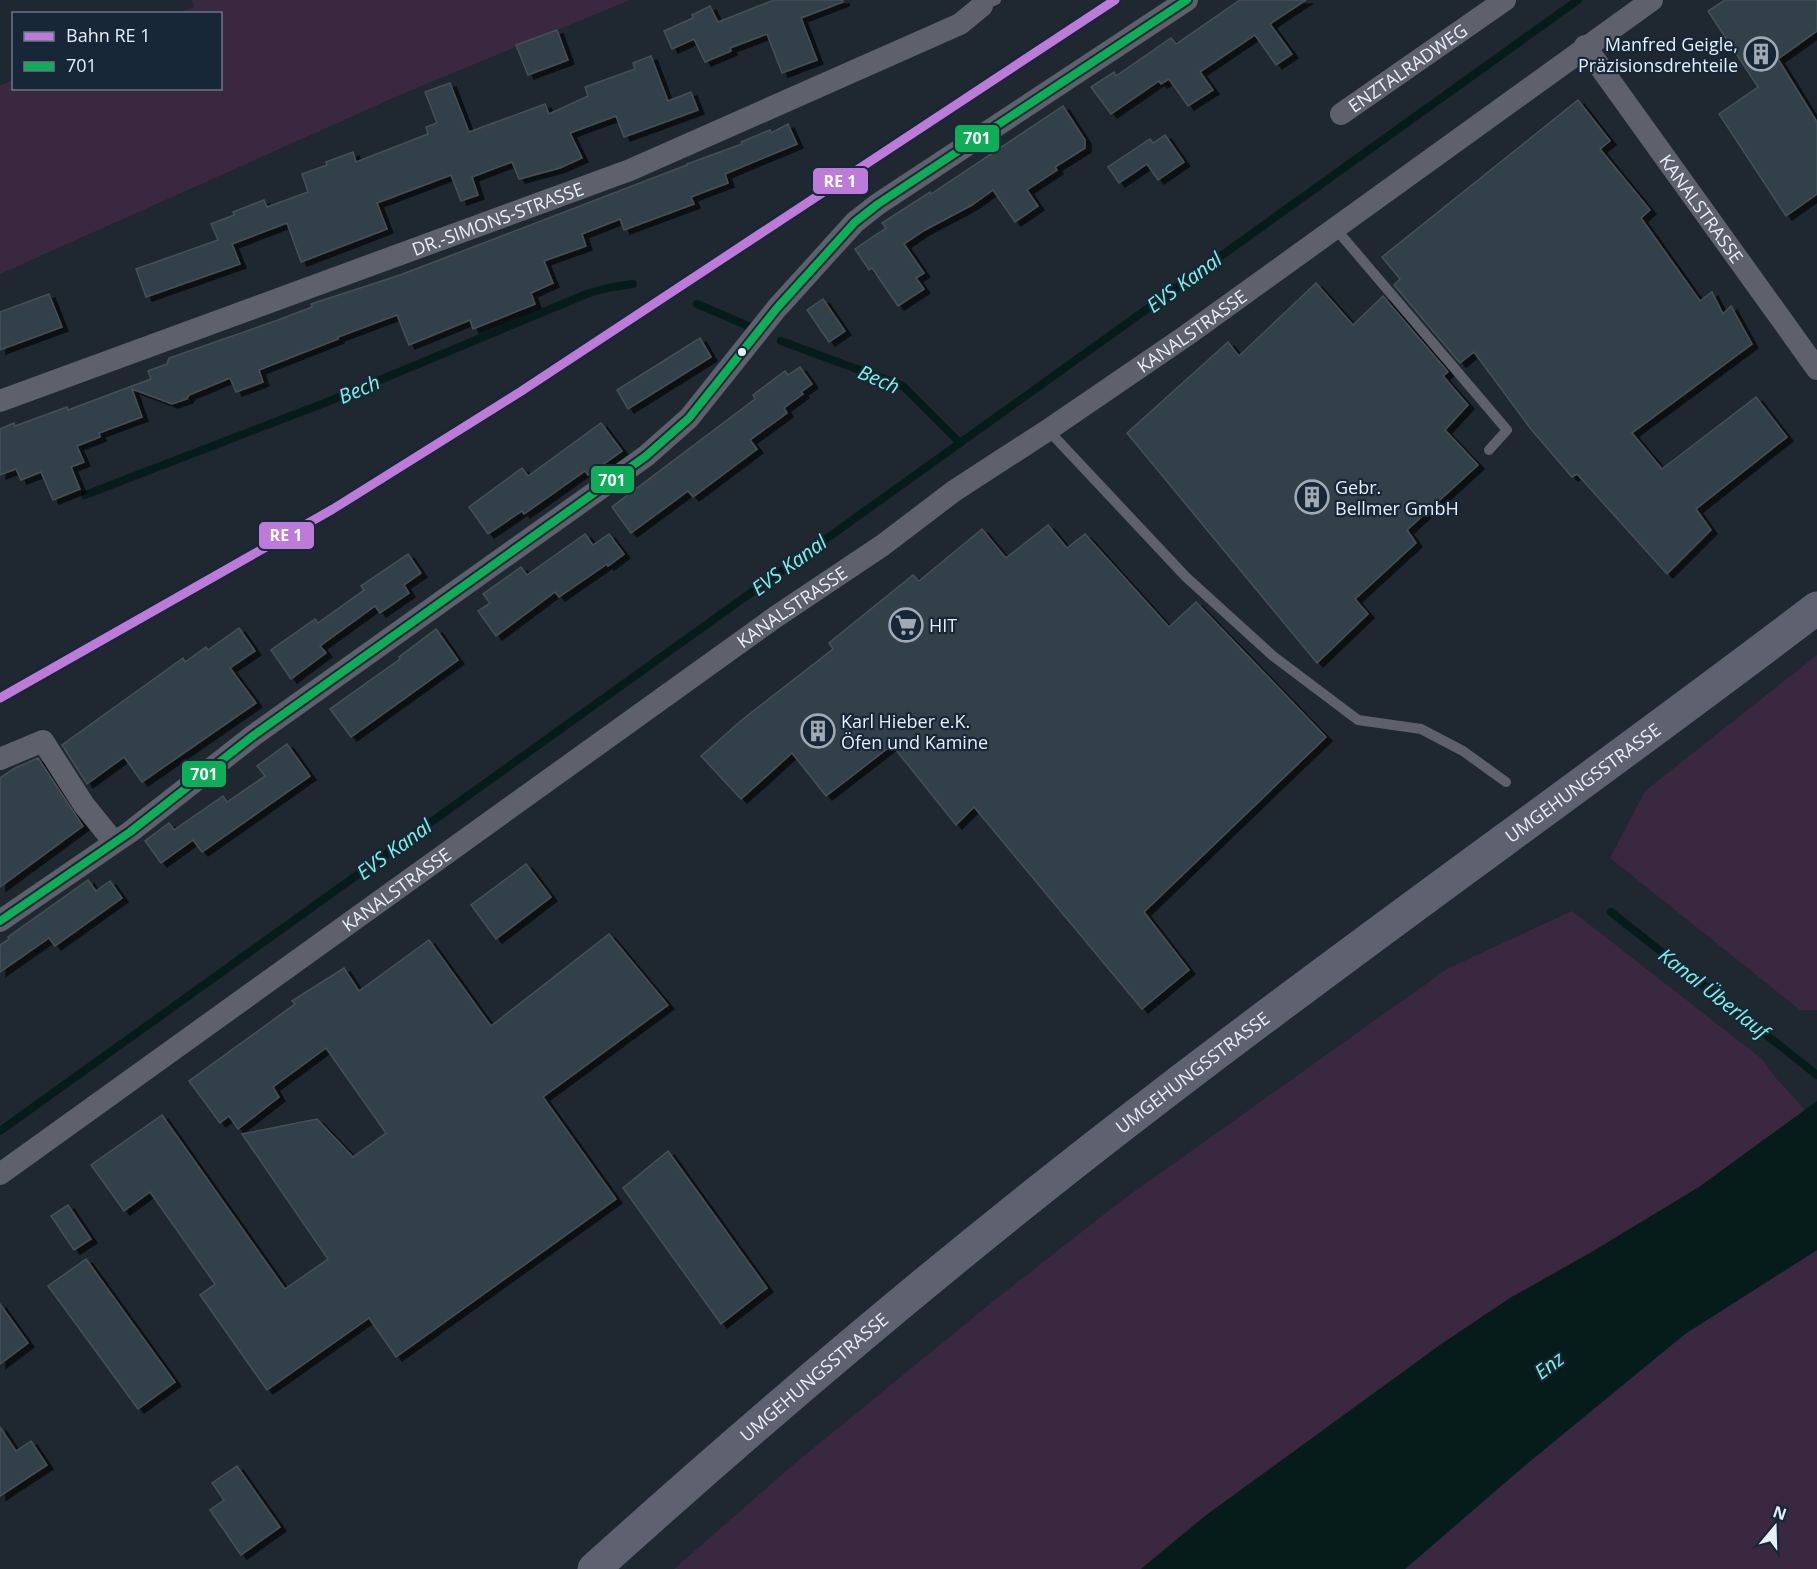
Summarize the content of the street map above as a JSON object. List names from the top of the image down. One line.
{"streets":{"main road":["UMGEHUNGSSTRASSE"],"street":["ENZTALRADWEG","KANALSTRASSE","DR.-SIMONS-STRASSE"]},"water":["EVS Kanal","Bech","Kanal Überlauf","Enz"],"places":{"building":["Manfred Geigle, Präzisionsdrehteile","Gebr. Bellmer GmbH","Karl Hieber e.K. Öfen und Kamine"],"supermarket":["HIT"]},"lines":["transit line 701"],"legend":["Bahn RE 1","701"],"north":"top"}
